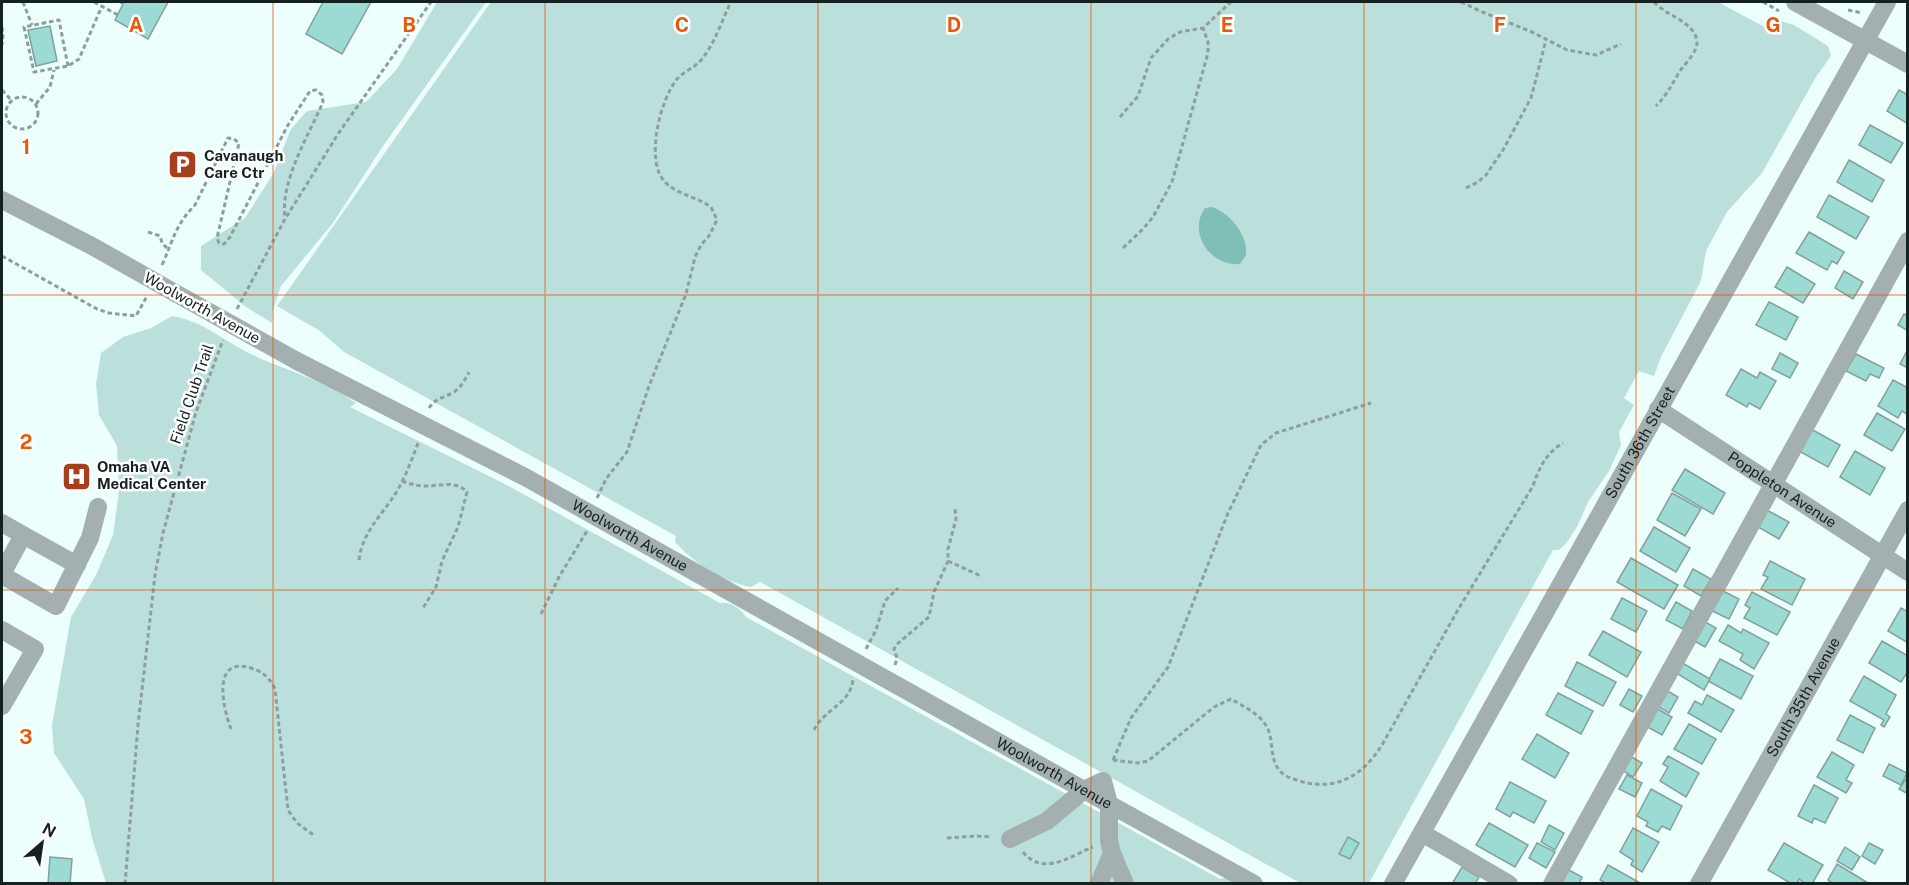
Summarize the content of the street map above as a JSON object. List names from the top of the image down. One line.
{"streets":{"street":["Woolworth Avenue","South 36th Street","Poppleton Avenue","South 35th Avenue"],"path":["Field Club Trail"]},"crossings":[["South 36th Street","Poppleton Avenue"],["Poppleton Avenue","South 35th Avenue"]],"places":{"parking":["Cavanaugh Care Ctr"],"hospital":["Omaha VA Medical Center"]},"north":"top right","grid":{"columns":["A","B","C","D","E","F","G"],"rows":["1","2","3"]}}
